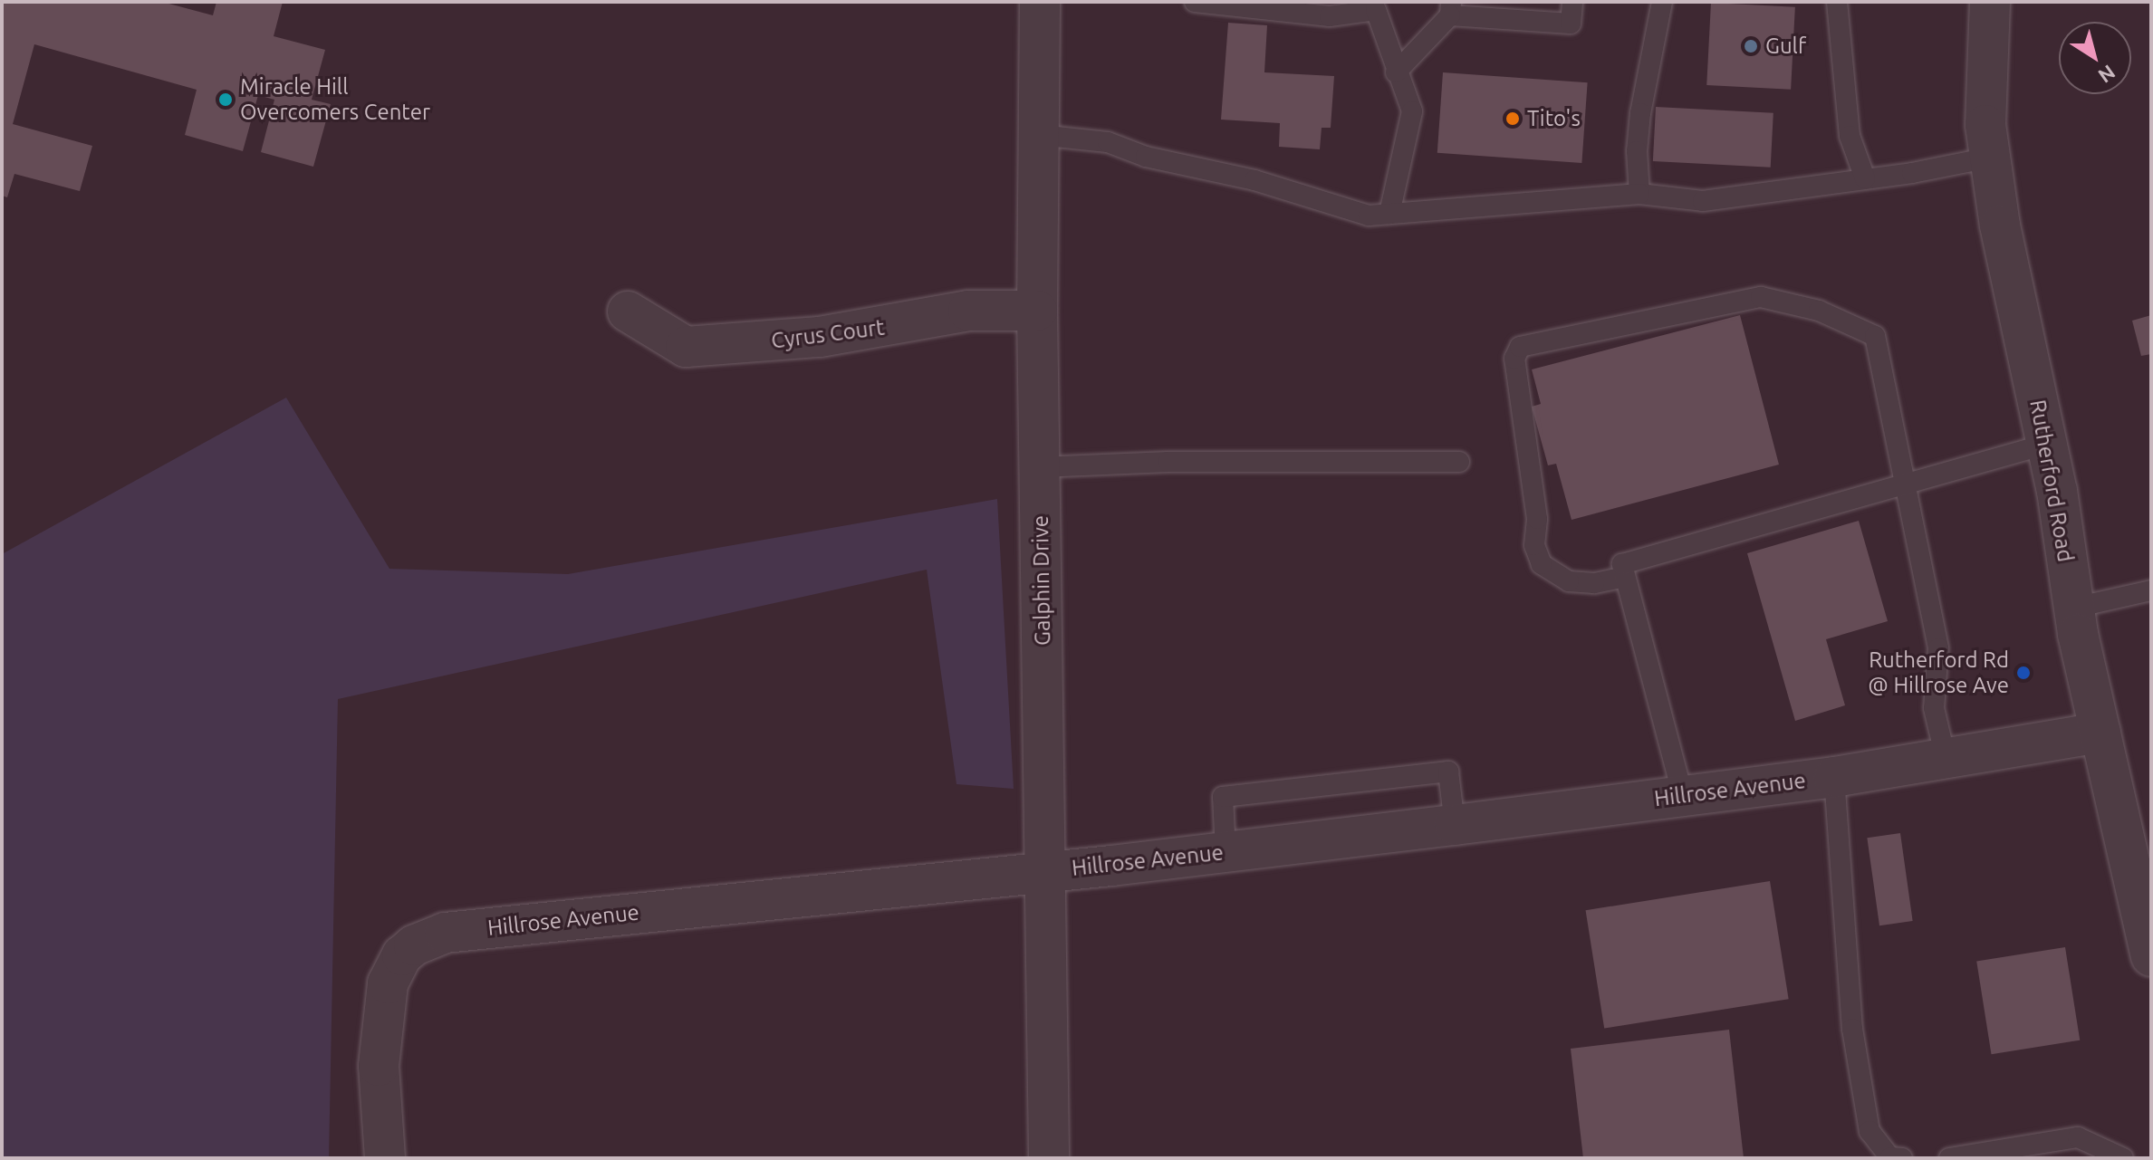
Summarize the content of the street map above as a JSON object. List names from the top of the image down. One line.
{"streets":{"street":["Cyrus Court","Rutherford Road","Galphin Drive","Hillrose Avenue"]},"crossings":[["Cyrus Court","Galphin Drive"],["Rutherford Road","Hillrose Avenue"],["Galphin Drive","Hillrose Avenue"]],"places":["Gulf","Miracle Hill Overcomers Center","Tito's","Rutherford Rd @ Hillrose Ave"],"north":"bottom right"}
